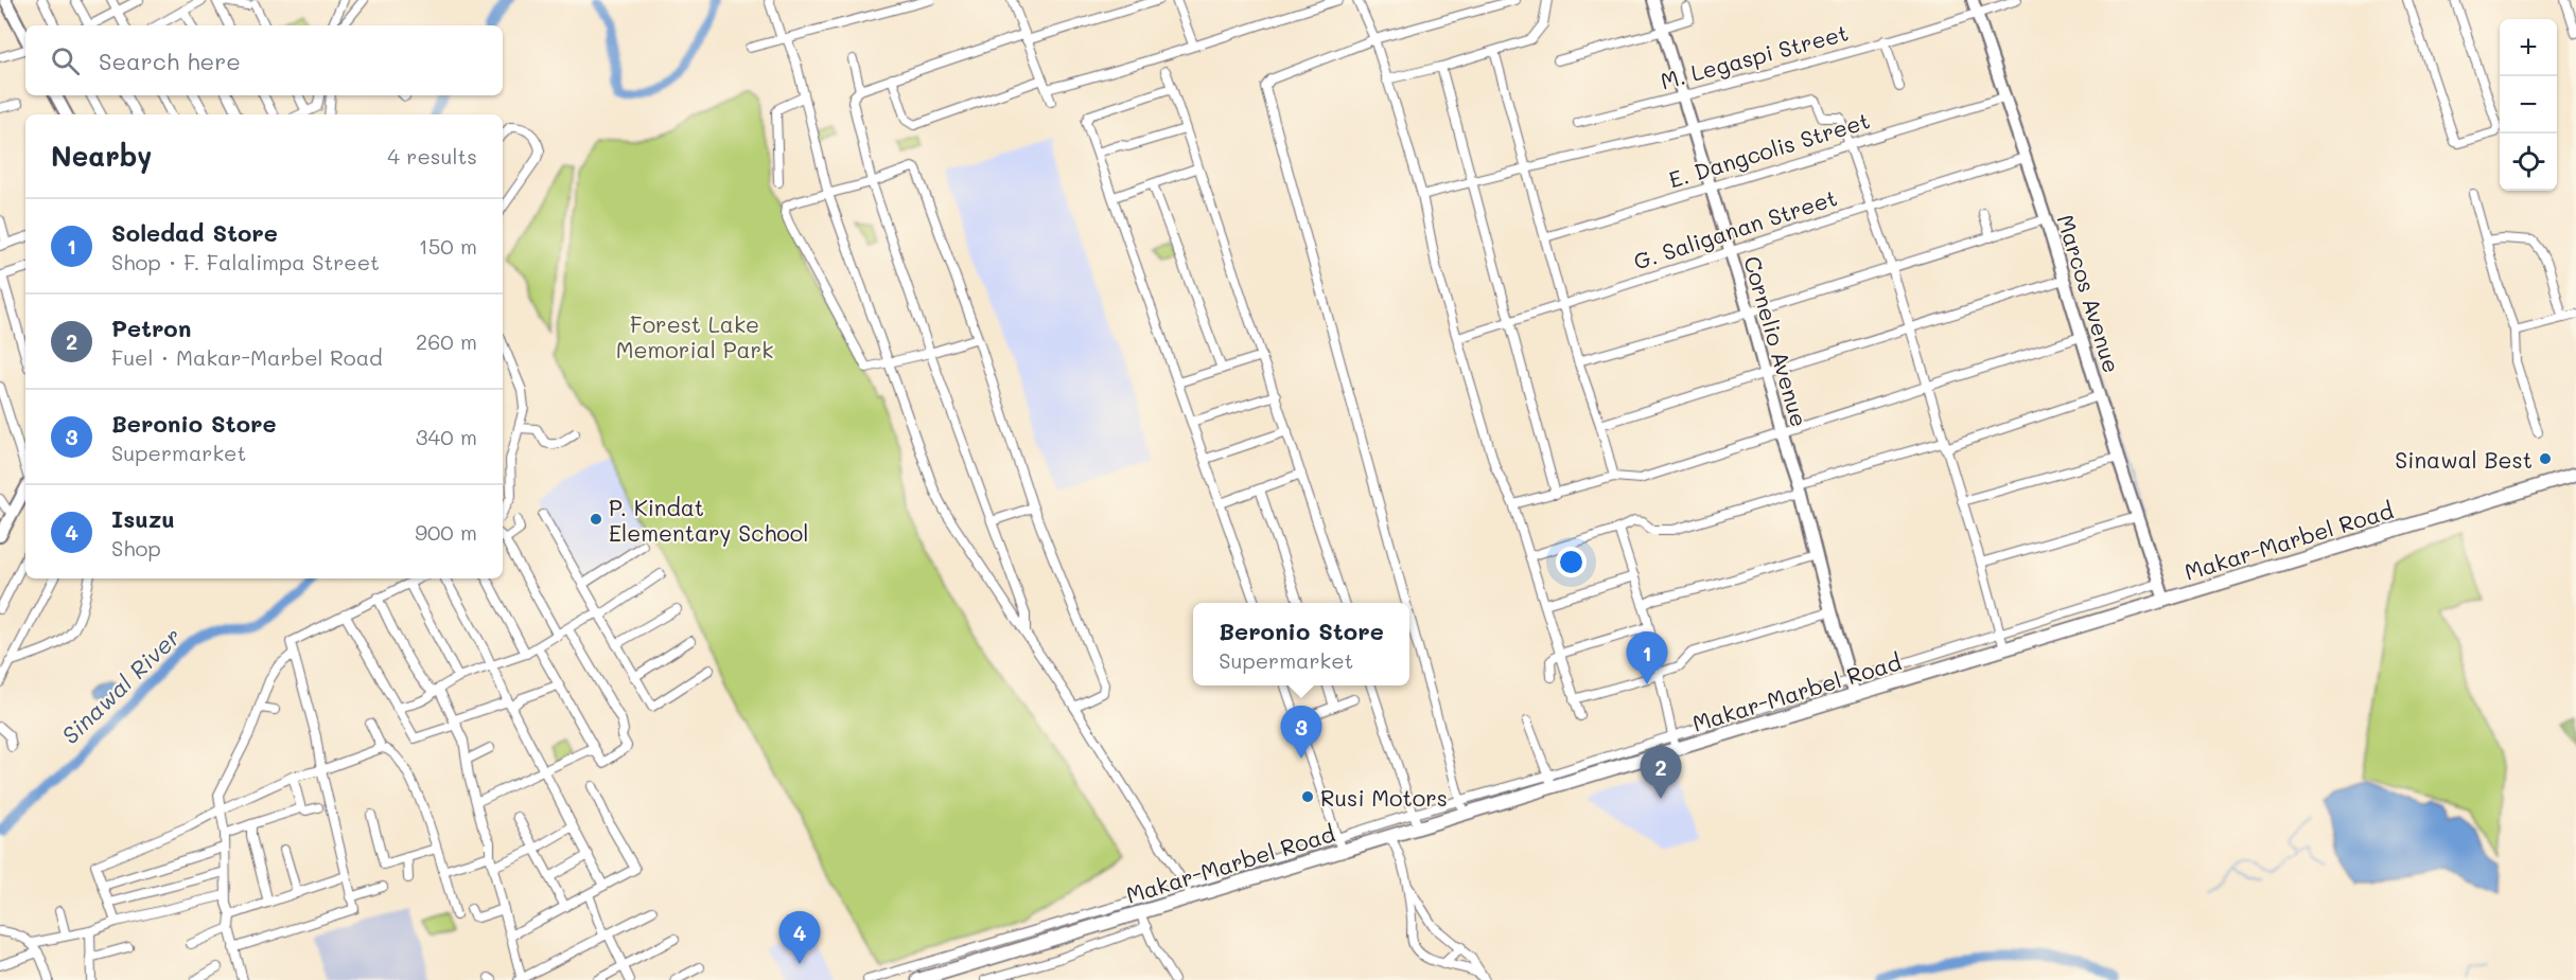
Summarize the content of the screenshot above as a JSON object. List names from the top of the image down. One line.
{"streets":{"main road":["Makar-Marbel Road"],"street":["M. Legaspi Street","E. Dangcolis Street","G. Saliganan Street","Marcos Avenue","Cornelio Avenue"]},"crossings":[["M. Legaspi Street","Marcos Avenue"],["M. Legaspi Street","Cornelio Avenue"],["E. Dangcolis Street","Marcos Avenue"],["E. Dangcolis Street","Cornelio Avenue"],["G. Saliganan Street","Marcos Avenue"],["G. Saliganan Street","Cornelio Avenue"],["Marcos Avenue","Makar-Marbel Road"],["Cornelio Avenue","Makar-Marbel Road"]],"water":["Sinawal River"],"parks":["Forest Lake Memorial Park"],"places":["Sinawal Best","P. Kindat Elementary School","Rusi Motors"],"page":{"map_buttons":["+","−"],"search":"Search here","heading":["Nearby","4 results"],"list":[{"mark":"1","name":"Soledad Store","note":"Shop · F. Falalimpa Street","value":"150 m"},{"mark":"2","name":"Petron","note":"Fuel · Makar-Marbel Road","value":"260 m"},{"mark":"3","name":"Beronio Store","note":"Supermarket","value":"340 m"},{"mark":"4","name":"Isuzu","note":"Shop","value":"900 m"}],"popup":["Beronio Store","Supermarket"],"pins":["1","3","2","4"]}}
